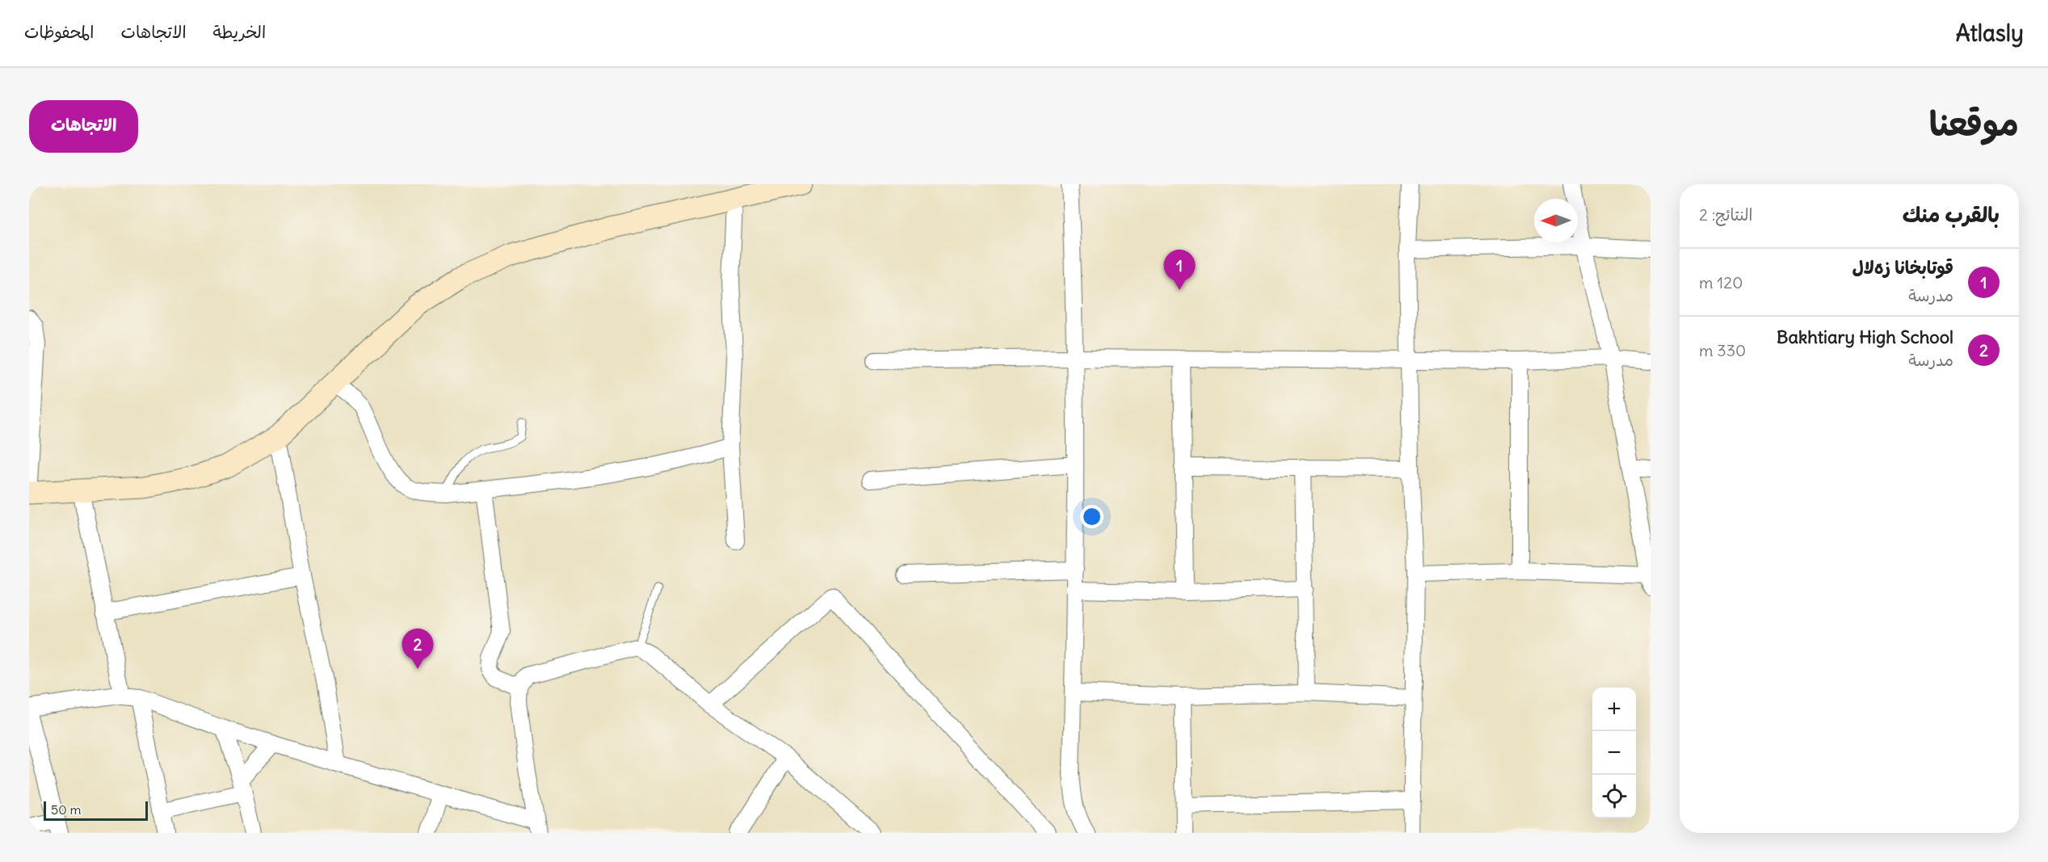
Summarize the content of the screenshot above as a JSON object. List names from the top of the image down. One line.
{"scale_bar":"50 m","north":"left","page":{"header":"Atlasly","nav":["الخريطة","الاتجاهات","المحفوظات"],"title":"موقعنا","buttons":"الاتجاهات","heading":["بالقرب منك","النتائج: 2"],"list":[{"mark":"1","name":"قوتابخانا زەلال","note":"مدرسة","value":"120 m"},{"mark":"2","name":"Bakhtiary High School","note":"مدرسة","value":"330 m"}],"pins":["1","2"],"map_buttons":["+","−"],"scale":"50 m"}}
